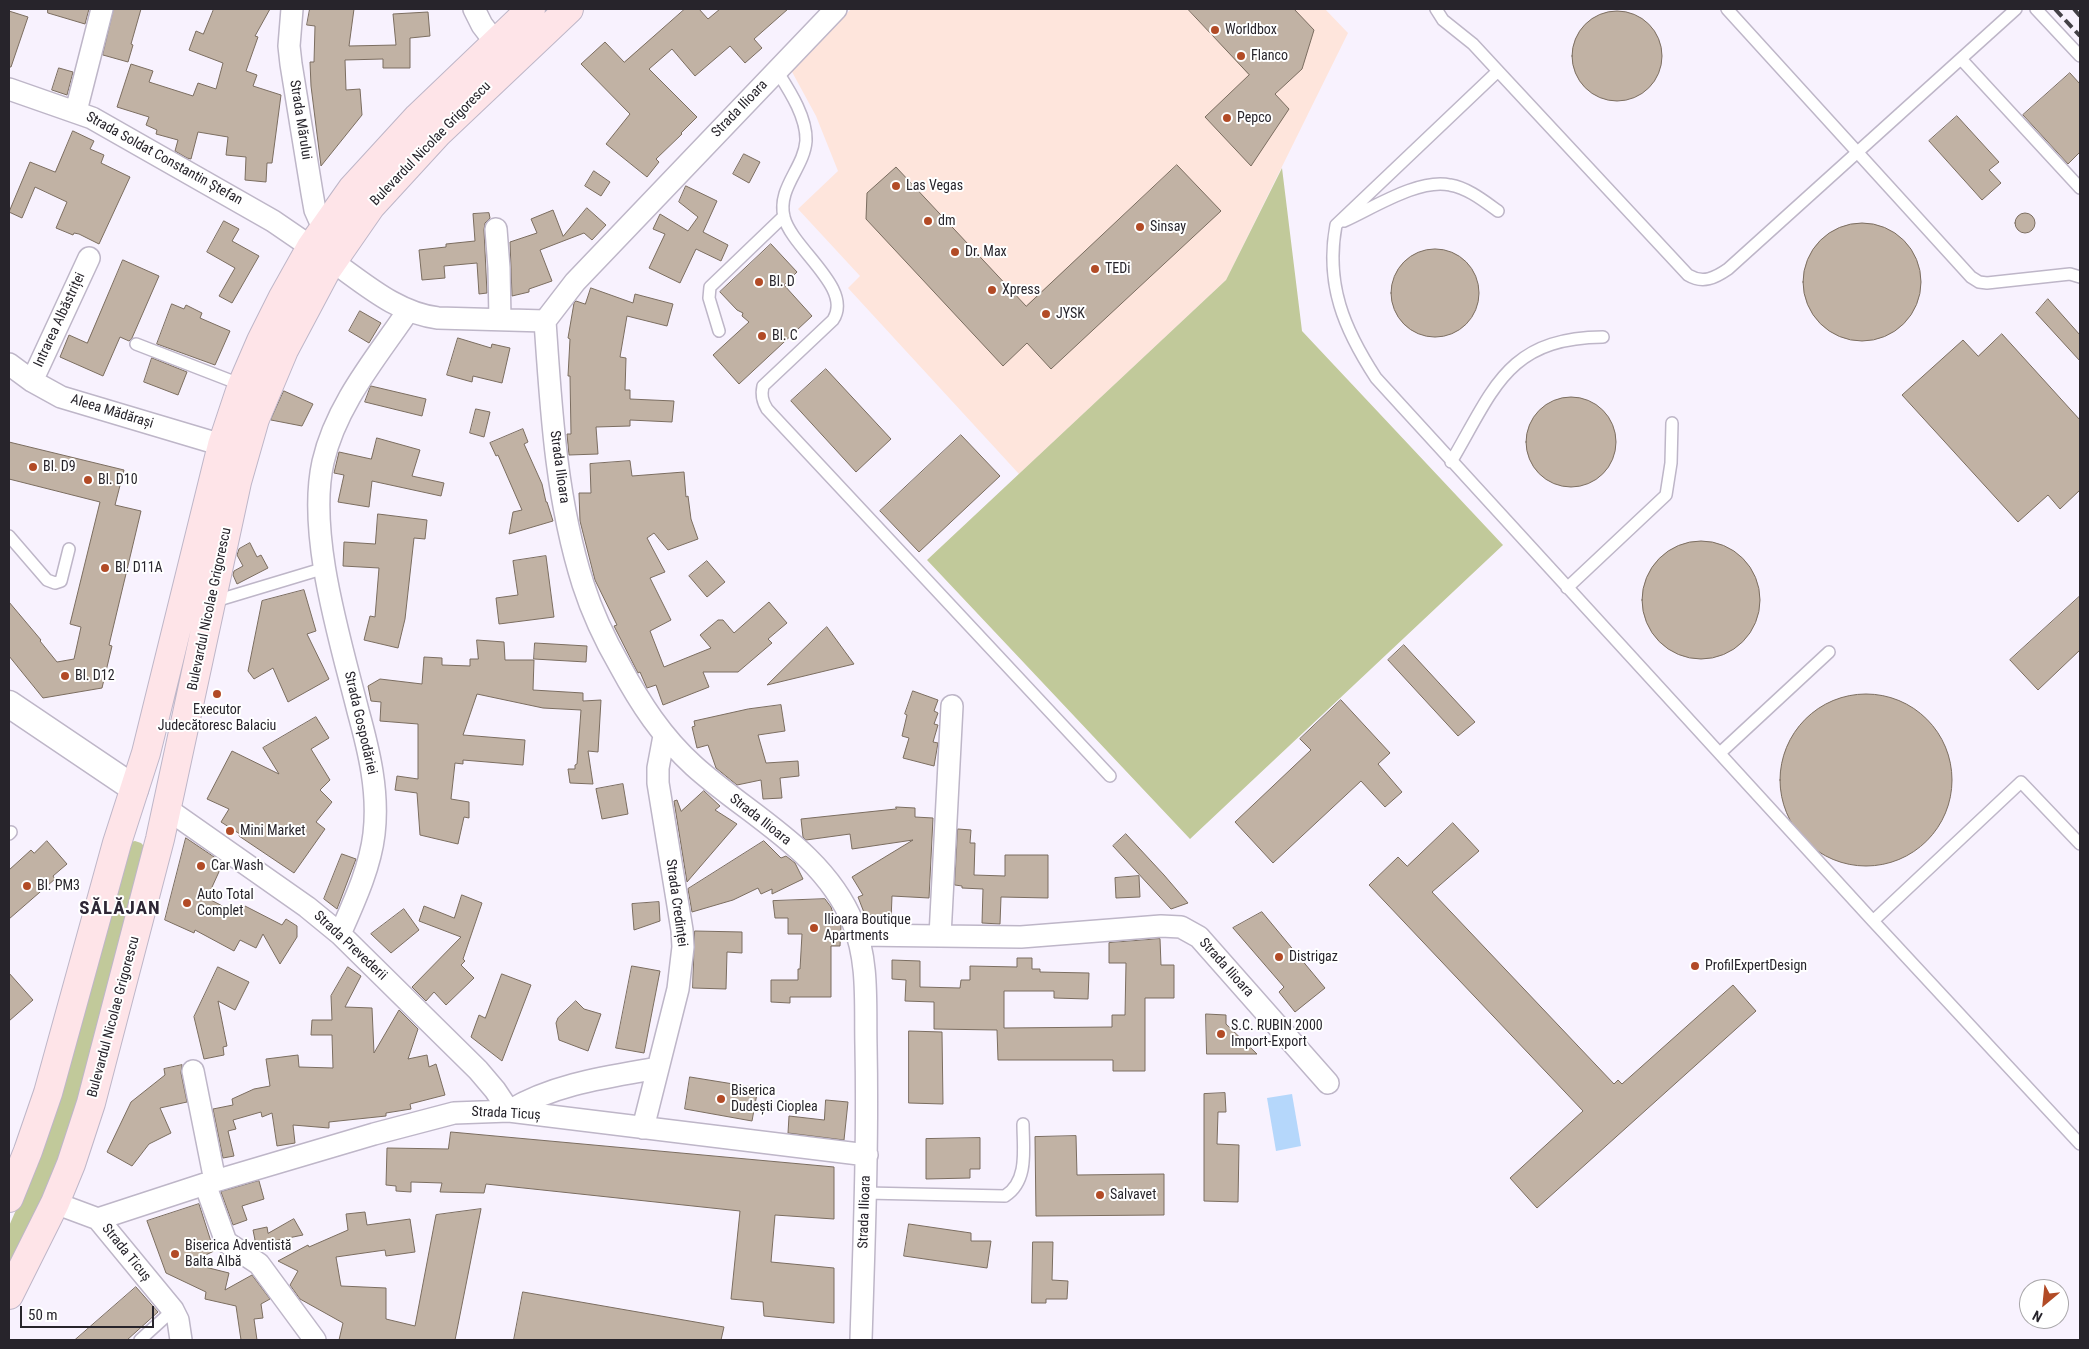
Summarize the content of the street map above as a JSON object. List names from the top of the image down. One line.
{"streets":{"main road":["Bulevardul Nicolae Grigorescu"],"street":["Strada Ilioara","Strada Mărului","Strada Soldat Constantin Ștefan","Intrarea Albăstriței","Aleea Mădărași","Strada Gospodăriei","Strada Credinței","Strada Prevederii","Strada Ticuș"]},"crossings":[["Strada Ilioara","Strada Soldat Constantin Ștefan"],["Strada Ilioara","Strada Credinței"],["Strada Ilioara","Strada Ticuș"],["Strada Mărului","Bulevardul Nicolae Grigorescu"],["Strada Mărului","Strada Soldat Constantin Ștefan"],["Bulevardul Nicolae Grigorescu","Strada Soldat Constantin Ștefan"],["Bulevardul Nicolae Grigorescu","Aleea Mădărași"],["Bulevardul Nicolae Grigorescu","Strada Prevederii"],["Bulevardul Nicolae Grigorescu","Strada Ticuș"],["Strada Soldat Constantin Ștefan","Strada Gospodăriei"],["Intrarea Albăstriței","Aleea Mădărași"],["Strada Gospodăriei","Strada Prevederii"],["Strada Credinței","Strada Ticuș"],["Strada Prevederii","Strada Ticuș"]],"districts":["SĂLĂJAN"],"places":["Worldbox","Flanco","Pepco","Las Vegas","dm","Sinsay","Dr. Max","TEDi","Bl. D","Xpress","JYSK","Bl. C","Bl. D9","Bl. D10","Bl. D11A","Bl. D12","Executor Judecătoresc Balaciu","Mini Market","Car Wash","Bl. PM3","Auto Total Complet","Ilioara Boutique Apartments","Distrigaz","ProfilExpertDesign","S.C. RUBIN 2000 Import-Export","Biserica Dudești Cioplea","Salvavet","Biserica Adventistă Balta Albă"],"scale_bar":"50 m","north":"bottom left"}
